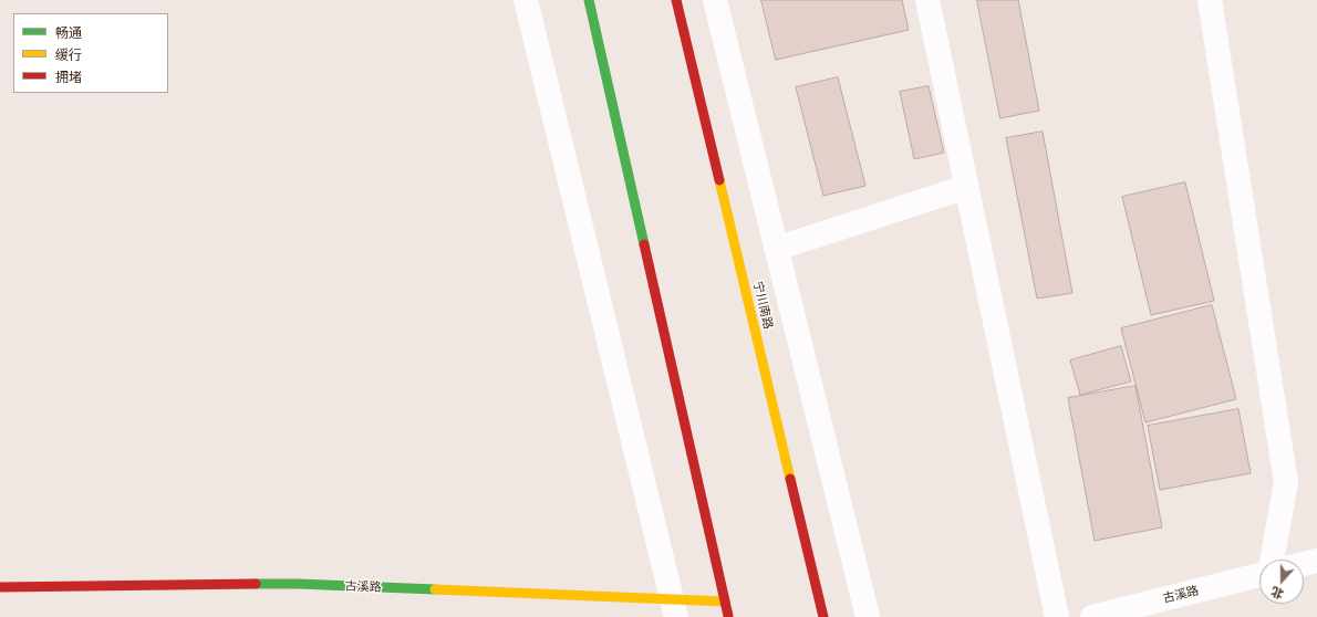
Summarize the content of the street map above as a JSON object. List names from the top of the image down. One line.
{"streets":{"main road":["宁川南路","古溪路"]},"legend":["畅通","缓行","拥堵"],"north":"bottom"}
